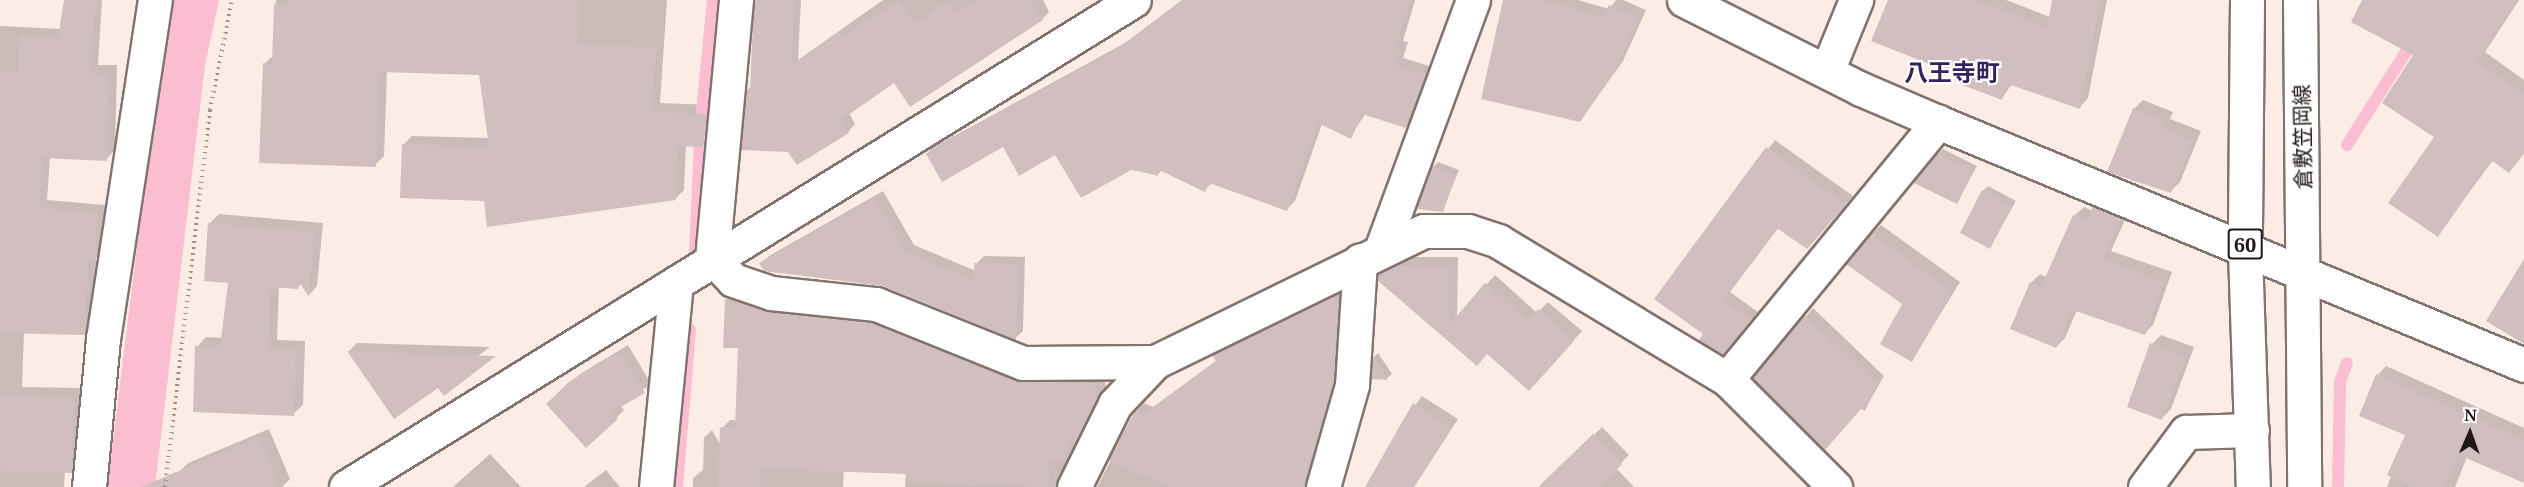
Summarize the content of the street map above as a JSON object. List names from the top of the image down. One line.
{"streets":{"street":["倉敷笠岡線","60"]},"crossings":[["倉敷笠岡線","60"]],"districts":["八王寺町"],"north":"top"}
